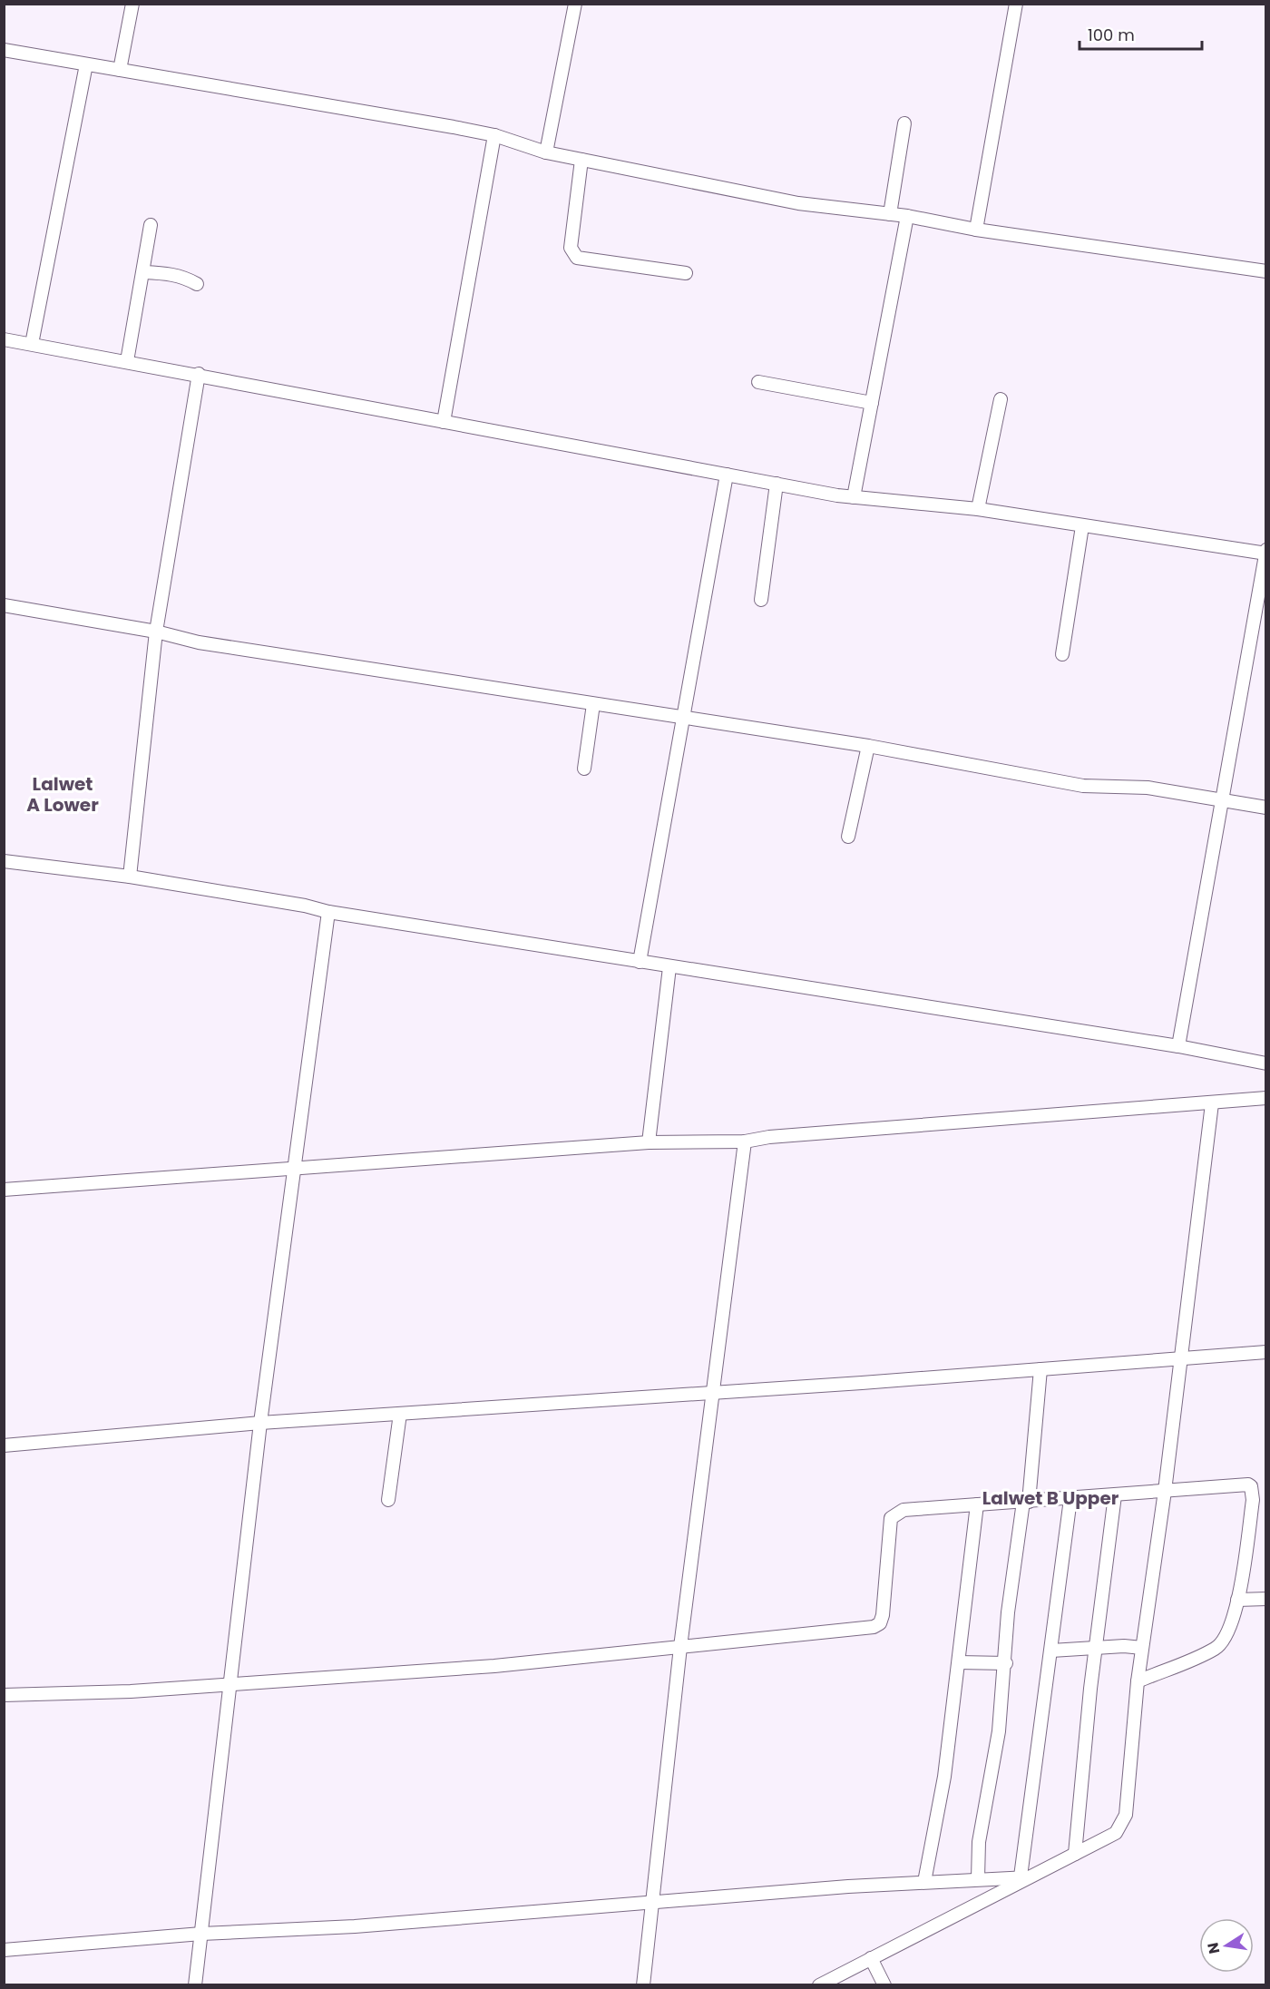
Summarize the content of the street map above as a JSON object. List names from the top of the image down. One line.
{"districts":["Lalwet A Lower","Lalwet B Upper"],"scale_bar":"100 m","north":"left"}
